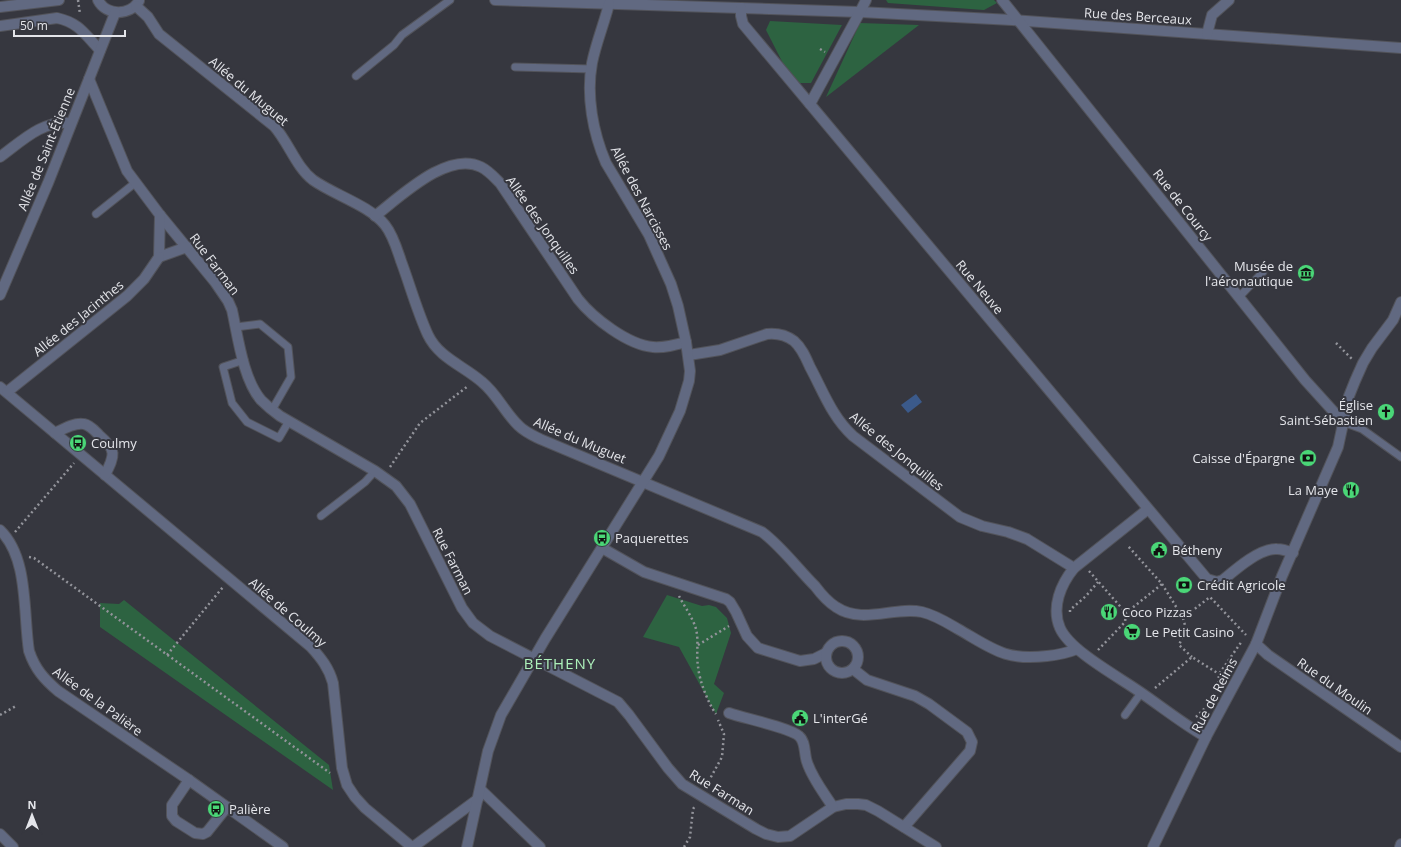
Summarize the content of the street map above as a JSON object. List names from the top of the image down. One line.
{"streets":{"street":["Rue des Berceaux","Allée du Muguet","Allée de Saint-Étienne","Allée des Narcisses","Rue de Courcy","Allée des Jonquilles","Rue Farman","Rue Neuve","Allée des Jacinthes","Allée de Coulmy","Rue du Moulin","Rue de Reims","Allée de la Palière"]},"crossings":[["Rue des Berceaux","Allée des Narcisses"],["Rue des Berceaux","Rue de Courcy"],["Rue des Berceaux","Rue Neuve"],["Allée du Muguet","Allée des Narcisses"],["Allée du Muguet","Allée des Jonquilles"],["Allée de Saint-Étienne","Rue Farman"],["Allée des Narcisses","Allée des Jonquilles"],["Allée des Narcisses","Rue Farman"],["Rue de Courcy","Rue de Reims"],["Rue Neuve","Rue de Reims"],["Allée des Jacinthes","Allée de Coulmy"],["Rue du Moulin","Rue de Reims"]],"districts":["BÉTHENY"],"places":{"museum":["Musée de l'aéronautique"],"church":["Église Saint-Sébastien"],"bus stop":["Coulmy","Paquerettes","Palière"],"bank":["Caisse d'Épargne","Crédit Agricole"],"restaurant":["La Maye","Coco Pizzas"],"public building":["Bétheny","L'interGé"],"supermarket":["Le Petit Casino"]},"scale_bar":"50 m","north":"top"}
